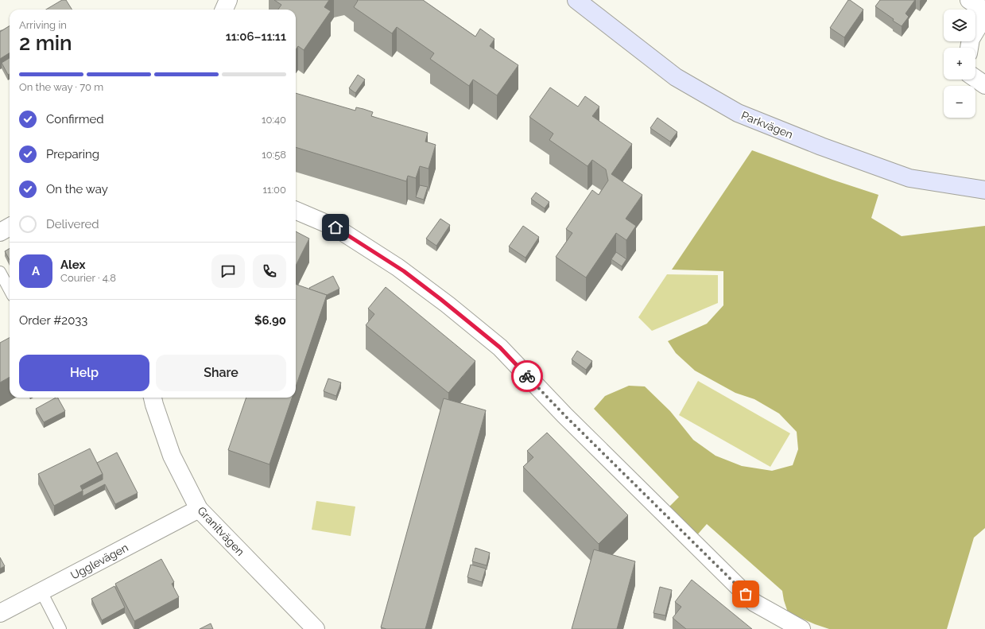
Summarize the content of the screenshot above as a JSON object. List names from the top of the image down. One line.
{"streets":{"main road":["Parkvägen"],"street":["Granitvägen","Ugglevägen"]},"crossings":[["Granitvägen","Ugglevägen"]],"page":{"map_buttons":["+","−"],"heading":["2 min","Arriving in","11:06–11:11"],"panel":["Alex","Courier · 4.8","Order #2033","$6.90"],"bar":"On the way · 70 m","list":[["Confirmed","10:40"],["Preparing","10:58"],["On the way","11:00"],"Delivered"],"round":"A","buttons":["Help","Share"]}}
